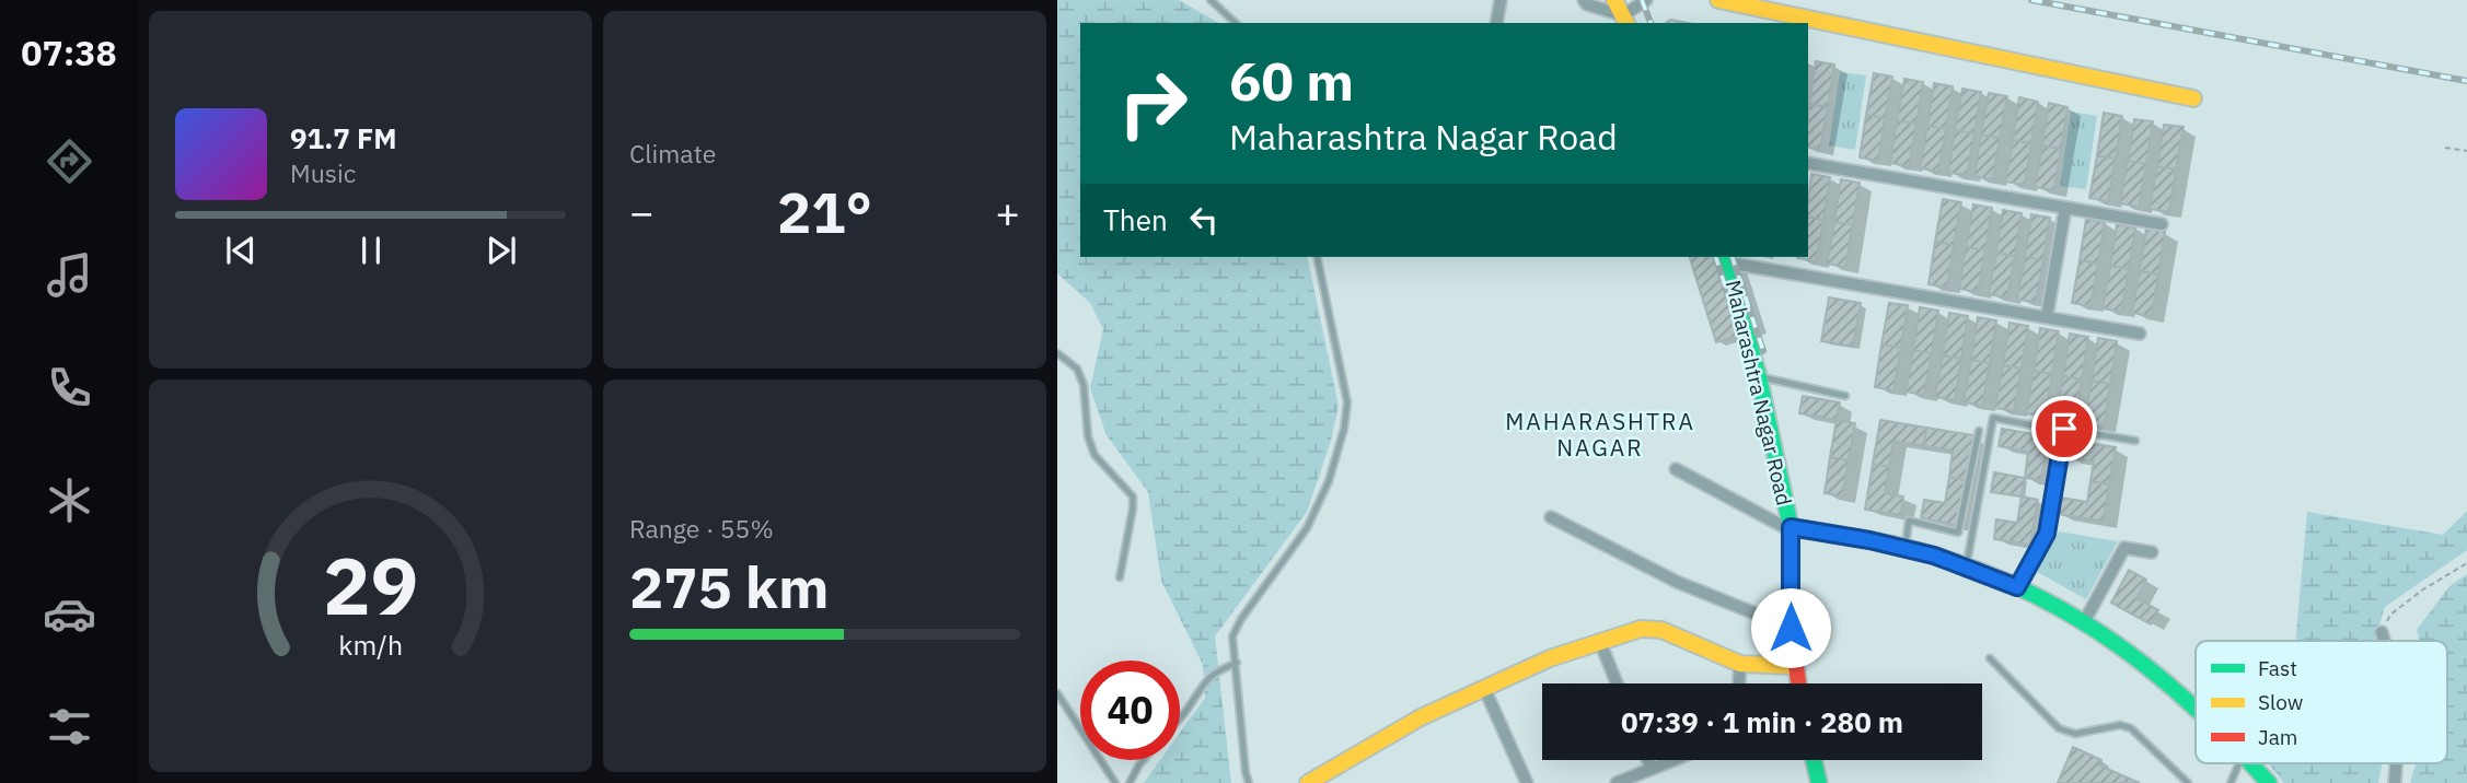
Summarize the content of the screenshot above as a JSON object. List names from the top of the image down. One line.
{"streets":{"street":["Maharashtra Nagar Road"]},"districts":["MAHARASHTRA NAGAR"],"legend":["Fast","Slow","Jam"],"page":{"tabs":"07:38","tile":["Climate",["Range · 55%","275 km"]],"turn":["60 m","Maharashtra Nagar Road"],"song":["91.7 FM","Music"],"heat":["−","21°","+"],"then":"Then","limit":"40","trip":"07:39 · 1 min · 280 m","gauge":["29","km/h"]}}
